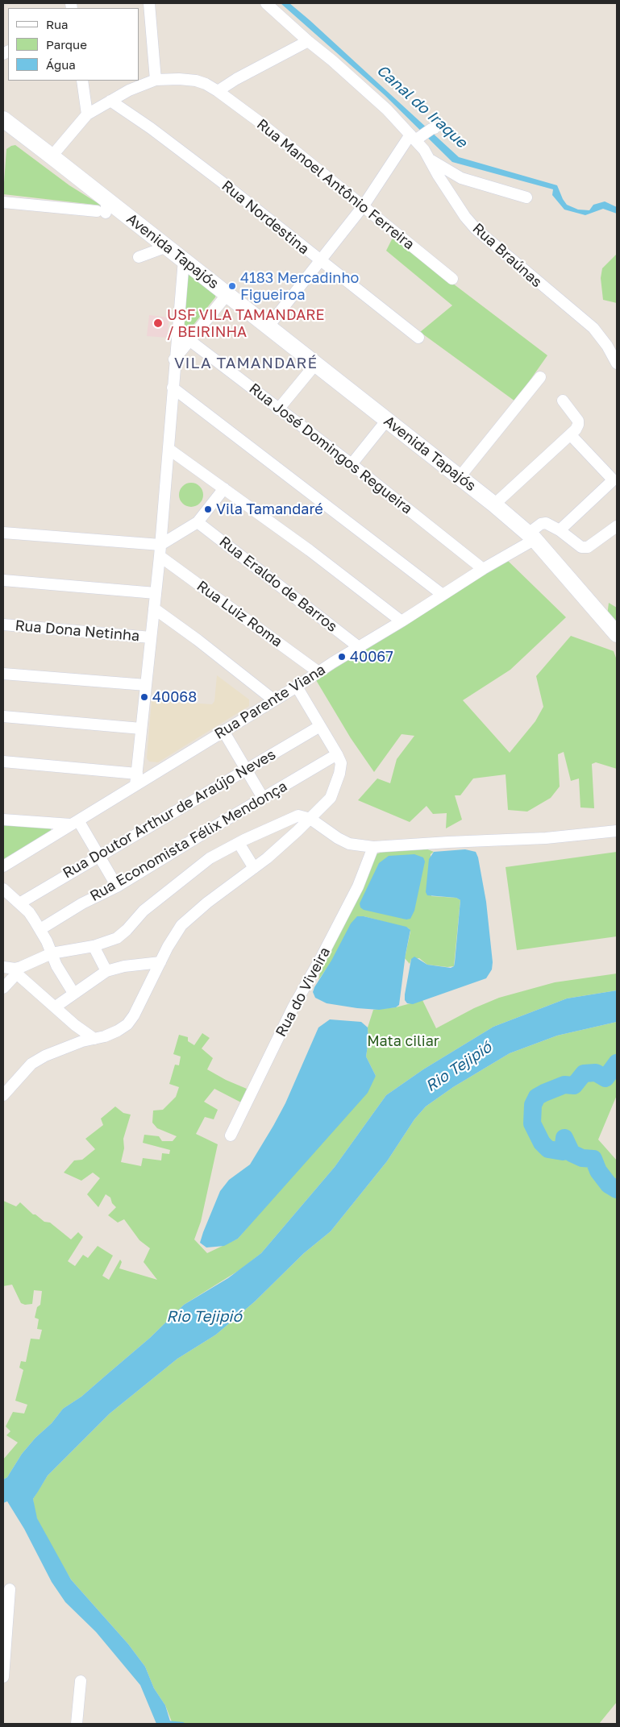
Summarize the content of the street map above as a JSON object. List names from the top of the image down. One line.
{"streets":{"main road":["Avenida Tapajós"],"street":["Rua Manoel Antônio Ferreira","Rua Nordestina","Rua Braúnas","Rua José Domingos Regueira","Rua Eraldo de Barros","Rua Luiz Roma","Rua Dona Netinha","Rua Parente Viana","Rua Doutor Arthur de Araújo Neves","Rua Economista Félix Mendonça","Rua do Viveira"]},"crossings":[["Rua Manoel Antônio Ferreira","Rua Nordestina"],["Rua Manoel Antônio Ferreira","Avenida Tapajós"],["Avenida Tapajós","Rua Parente Viana"],["Rua José Domingos Regueira","Rua Parente Viana"],["Rua Eraldo de Barros","Rua Parente Viana"],["Rua Luiz Roma","Rua Parente Viana"]],"districts":["VILA TAMANDARÉ"],"water":["Canal do Iraque","Rio Tejipió"],"parks":["Mata ciliar"],"places":["4183 Mercadinho Figueiroa","USF VILA TAMANDARE / BEIRINHA","Vila Tamandaré","40067","40068"],"legend":["Rua","Parque","Água"]}
